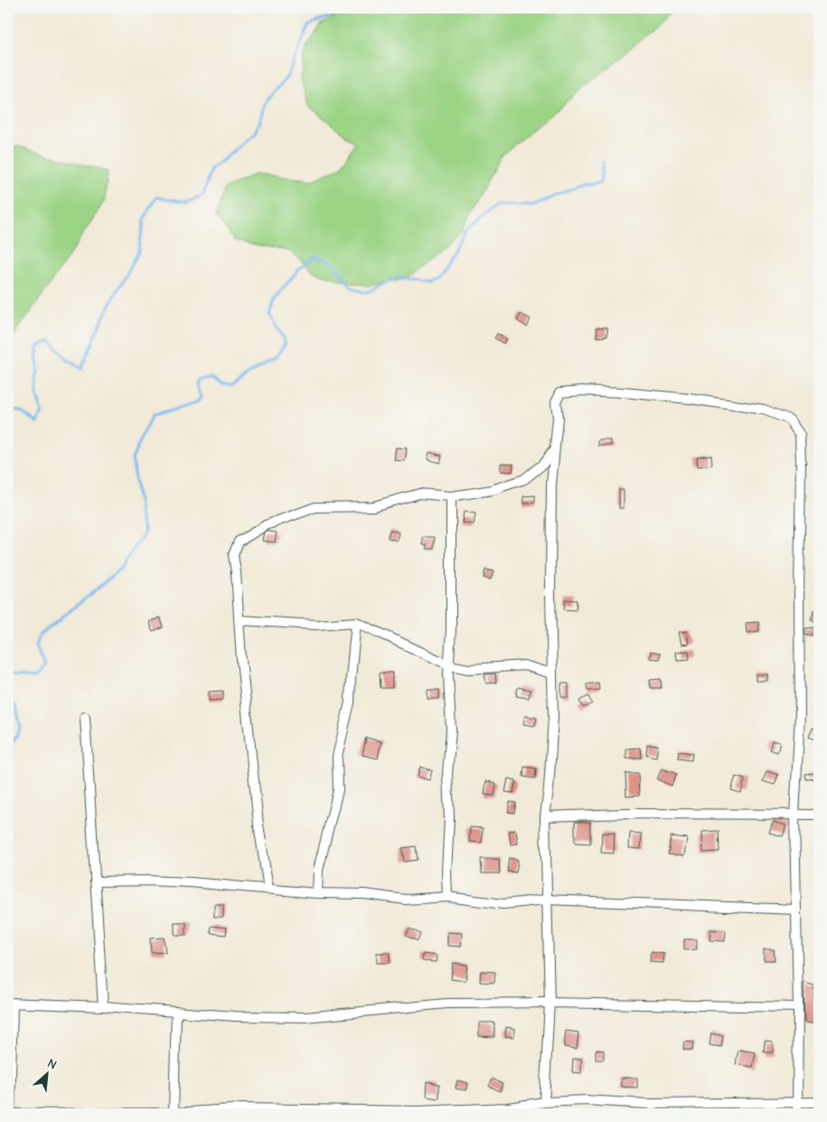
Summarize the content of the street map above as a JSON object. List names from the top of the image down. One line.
{"north":"top right"}
